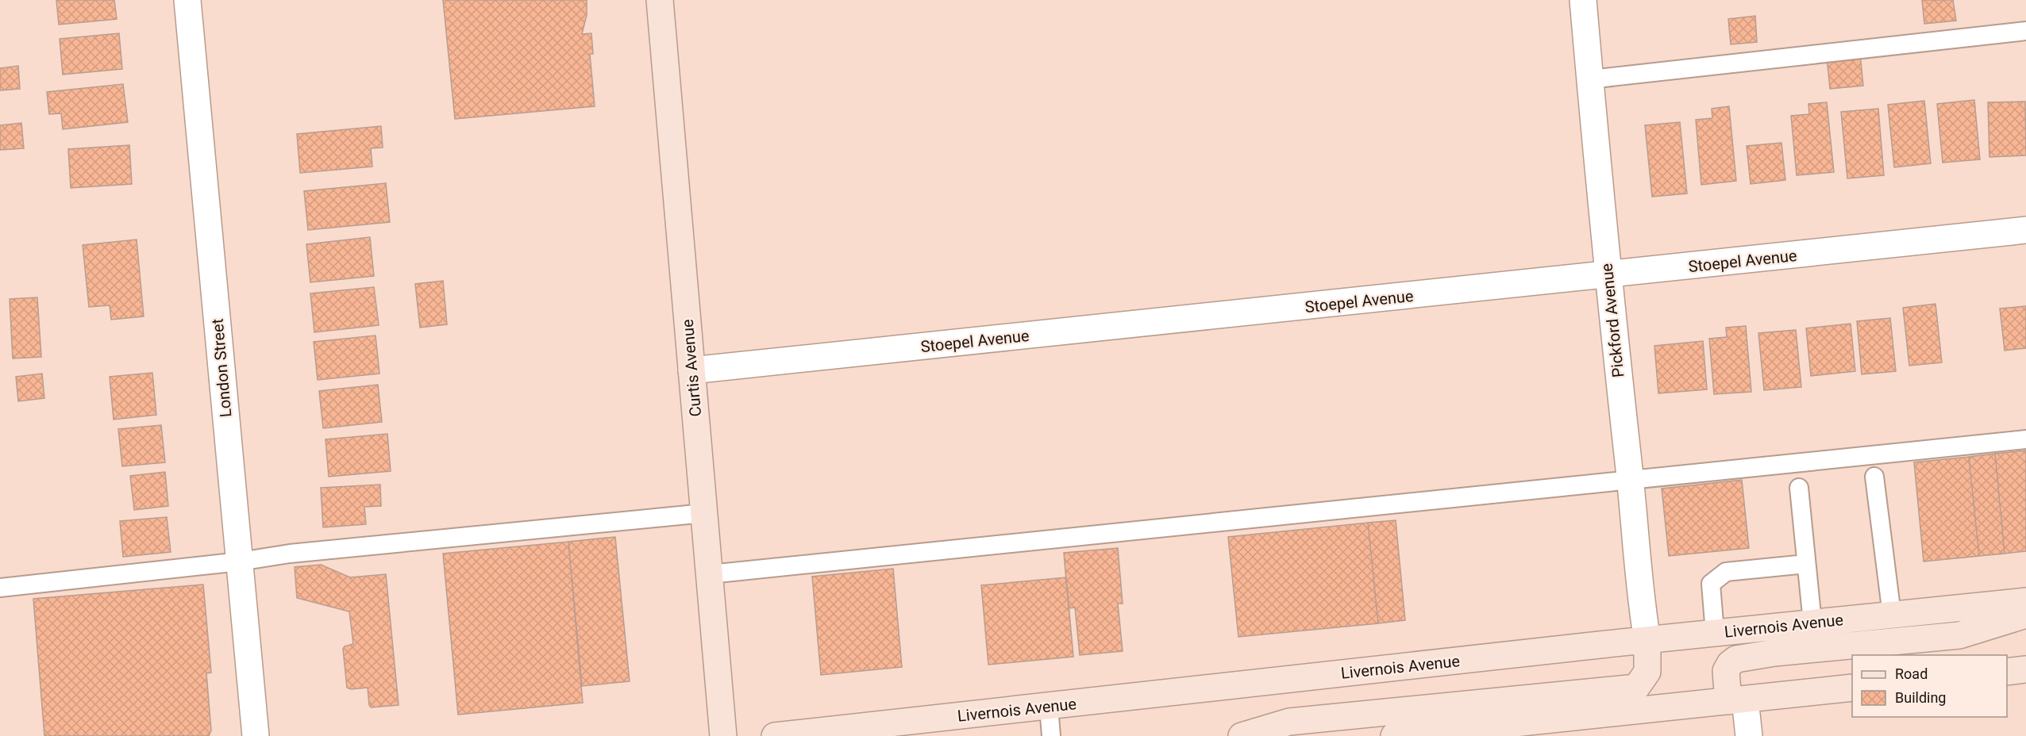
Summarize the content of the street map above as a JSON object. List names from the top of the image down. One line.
{"streets":{"street":["Stoepel Avenue","Pickford Avenue","London Street","Curtis Avenue","Livernois Avenue"]},"crossings":[["Stoepel Avenue","Pickford Avenue"],["Stoepel Avenue","Curtis Avenue"],["Pickford Avenue","Livernois Avenue"]],"legend":["Road","Building"]}
